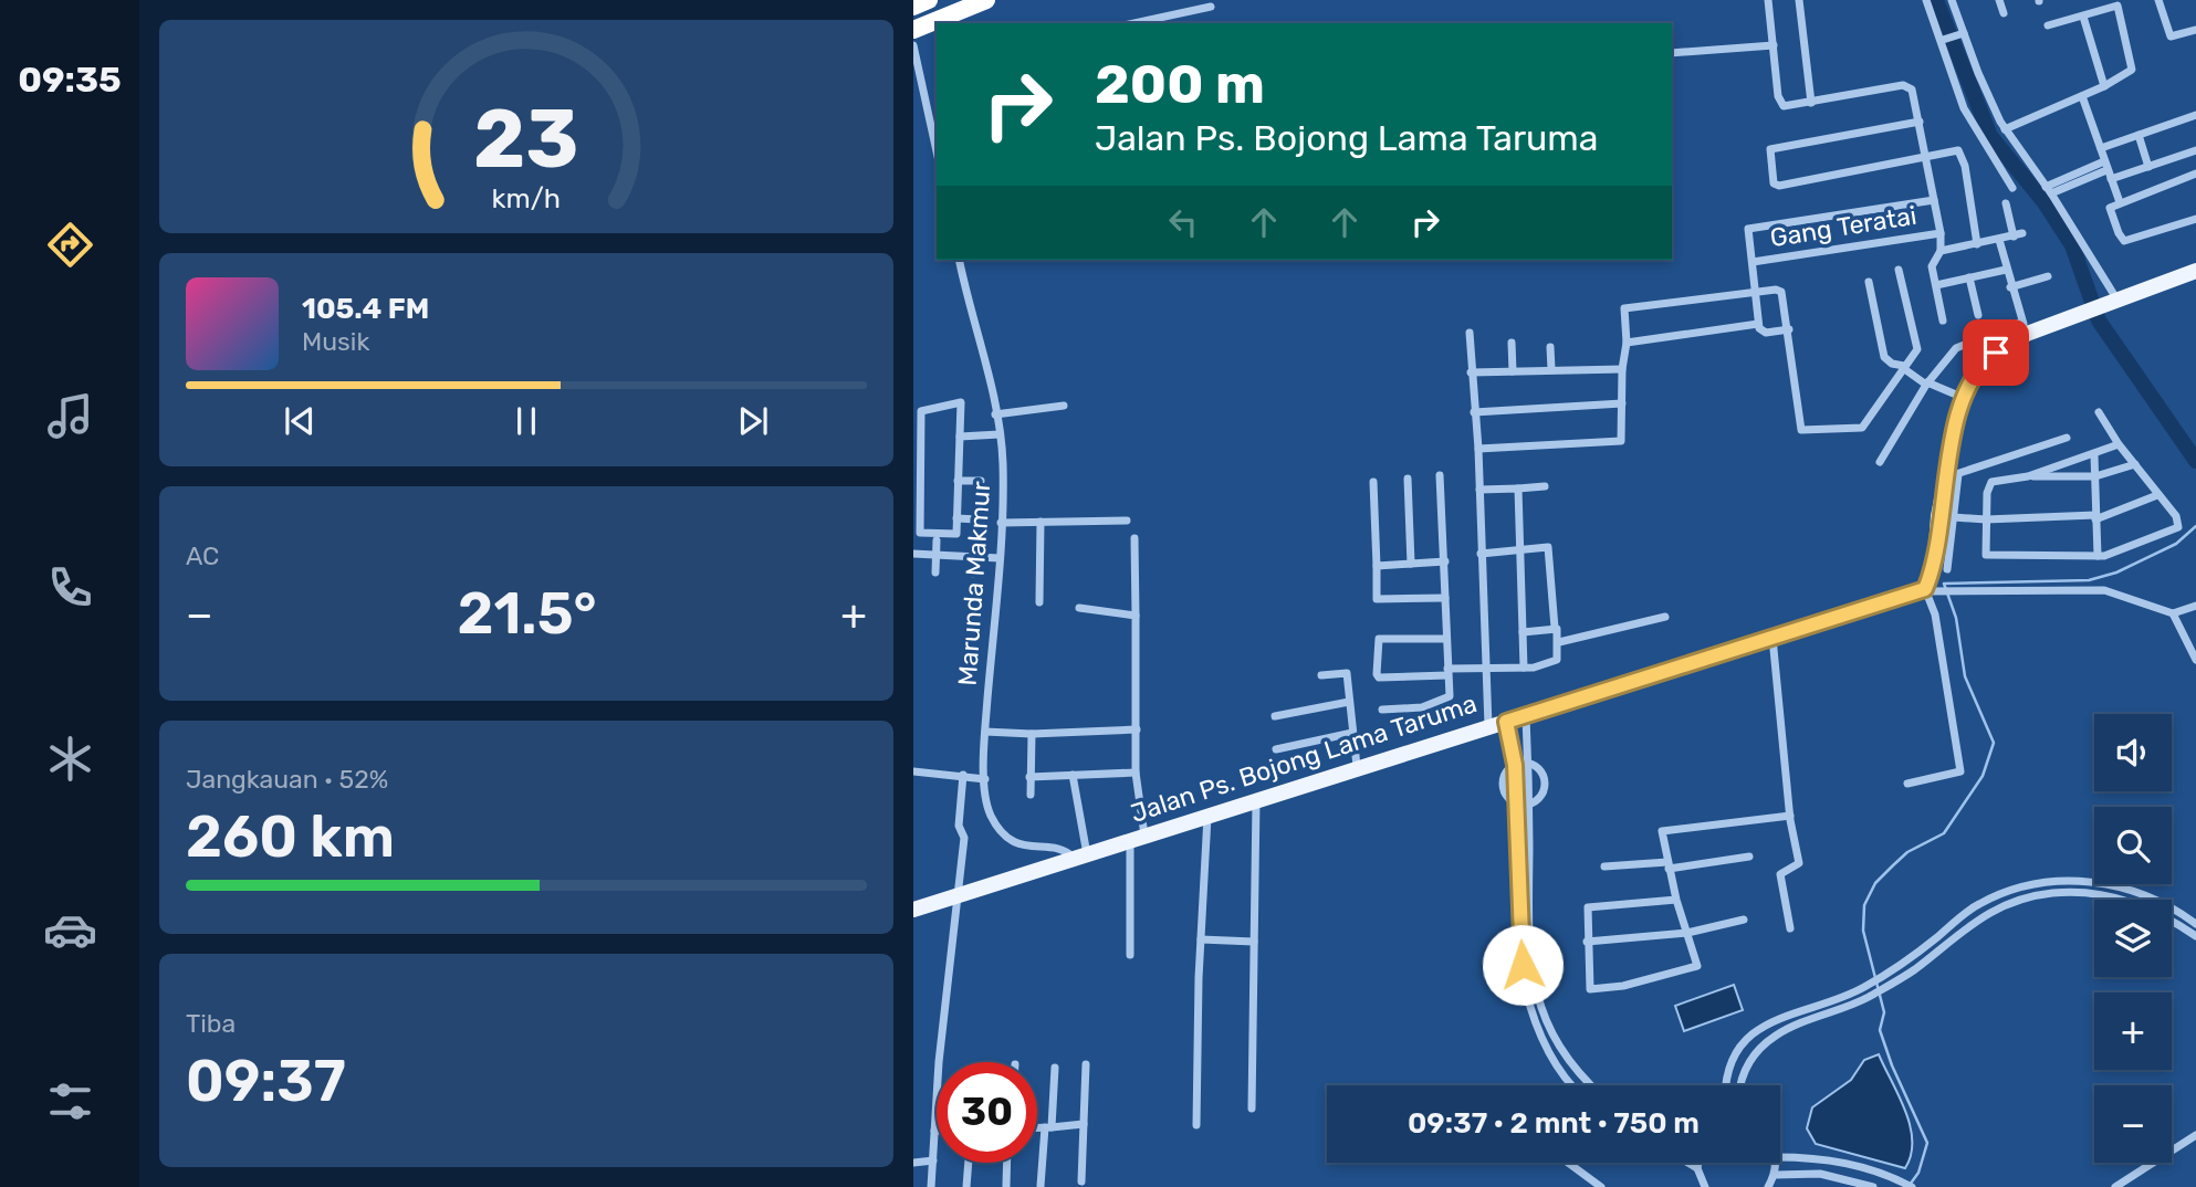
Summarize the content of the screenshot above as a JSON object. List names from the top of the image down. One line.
{"streets":{"main road":["Jalan Ps. Bojong Lama Taruma"],"street":["Gang Teratai","Marunda Makmur"]},"crossings":[["Marunda Makmur","Jalan Ps. Bojong Lama Taruma"]],"page":{"tabs":"09:35","turn":["200 m","Jalan Ps. Bojong Lama Taruma"],"song":["105.4 FM","Musik"],"tile":["AC",["Jangkauan · 52%","260 km"],["Tiba","09:37"]],"heat":["−","21.5°","+"],"map_buttons":["+","−"],"limit":"30","trip":"09:37 · 2 mnt · 750 m","gauge":["23","km/h"]}}
